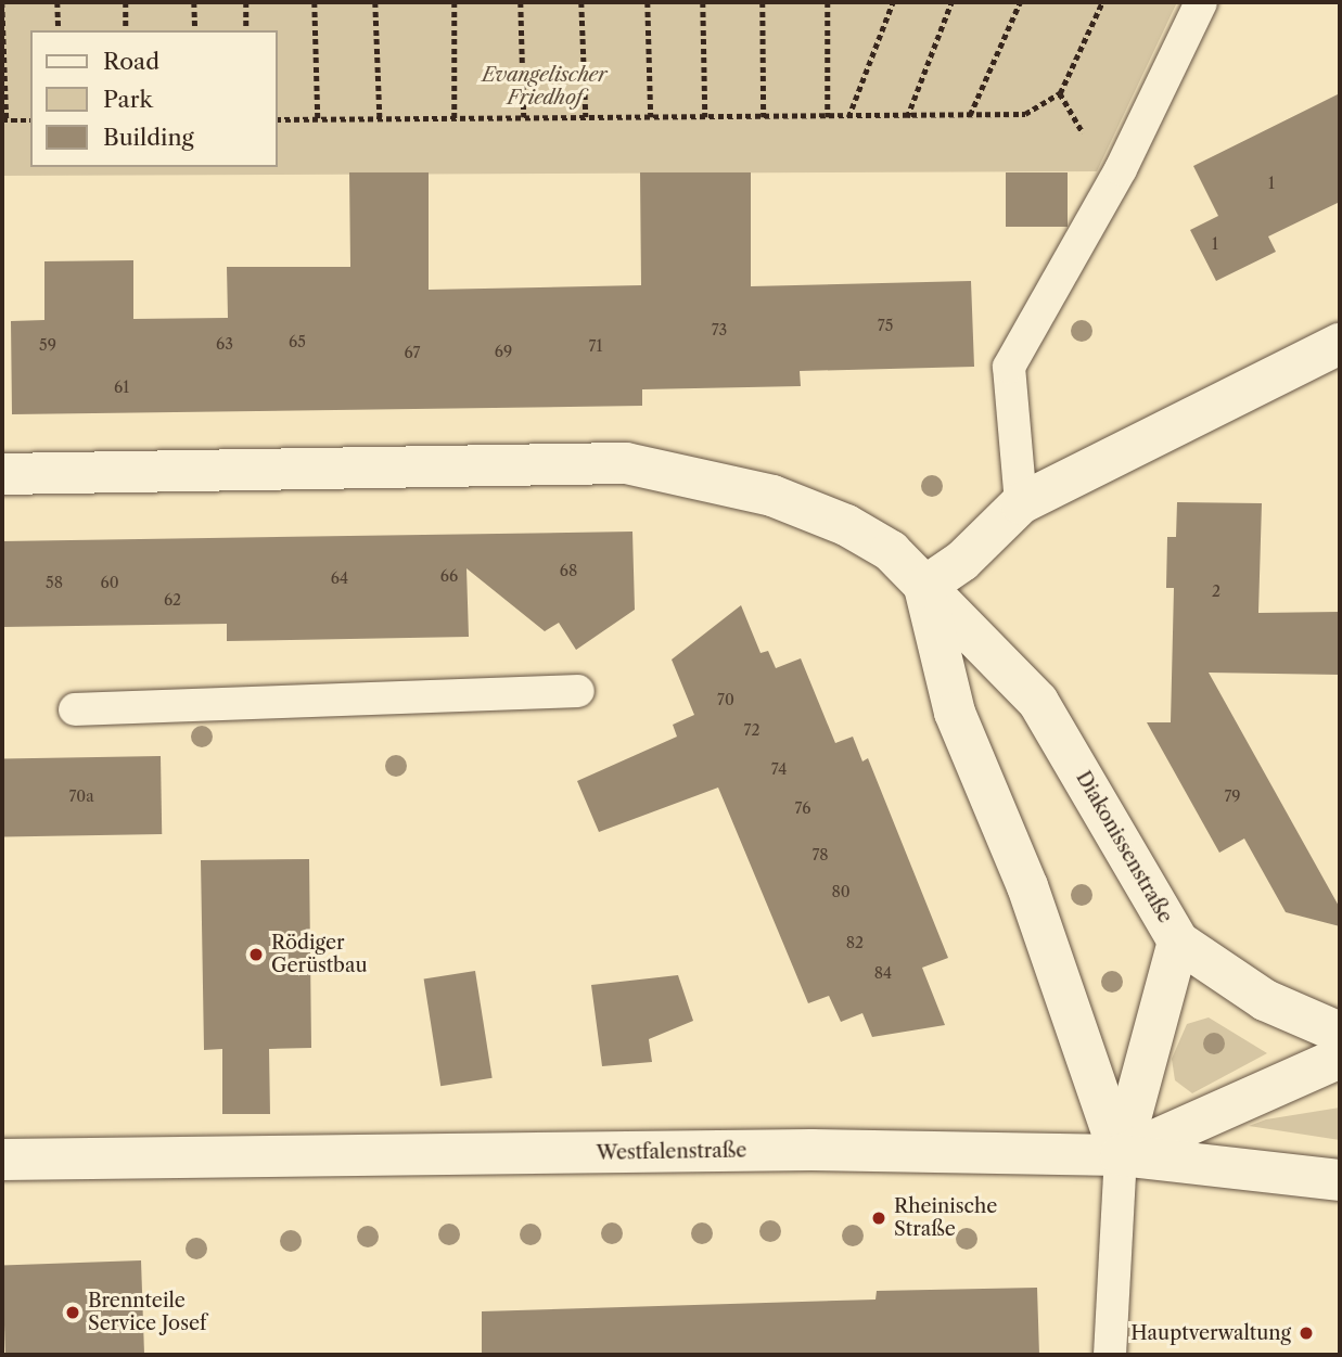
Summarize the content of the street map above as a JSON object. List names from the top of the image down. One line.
{"streets":{"street":["Diakonissenstraße","Westfalenstraße"]},"crossings":[["Diakonissenstraße","Westfalenstraße"]],"parks":["Evangelischer Friedhof"],"places":["Rödiger Gerüstbau","Rheinische Straße","Brennteile Service Josef","Hauptverwaltung"],"house_numbers":["1","1","75","73","65","63","59","71","69","67","61","68","66","64","58","60","2","62","70","72","74","70a","79","76","78","80","82","84"],"legend":["Road","Park","Building"]}
